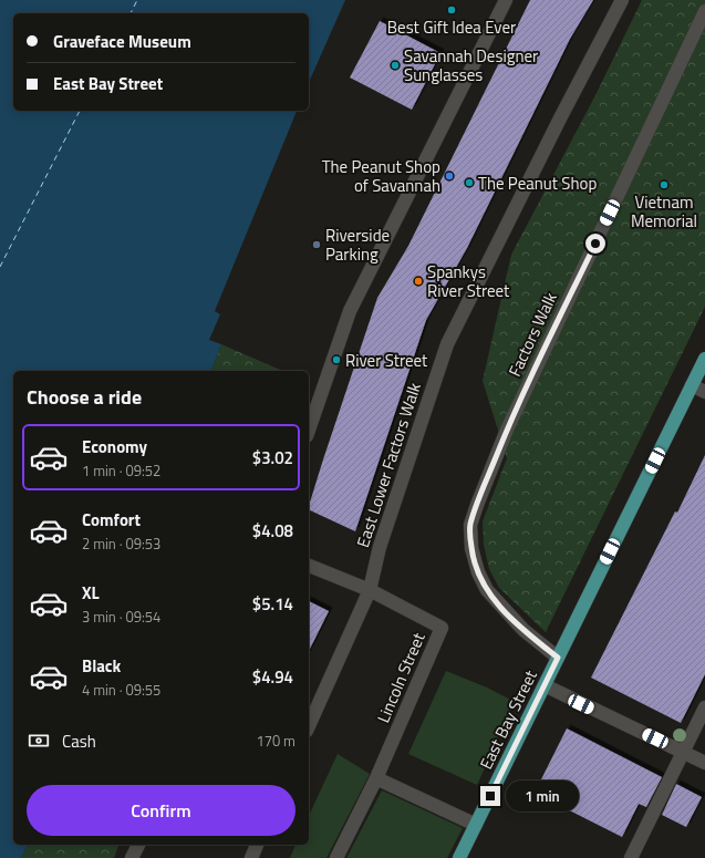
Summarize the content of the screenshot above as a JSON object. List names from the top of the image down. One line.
{"streets":{"main road":["East Bay Street"],"street":["Factors Walk","East Lower Factors Walk","Lincoln Street"]},"crossings":[["Factors Walk","East Bay Street"],["East Lower Factors Walk","Lincoln Street"]],"places":["Best Gift Idea Ever","Savannah Designer Sunglasses","The Peanut Shop of Savannah","The Peanut Shop","Vietnam Memorial","Riverside Parking","Spankys River Street","River Street"],"page":{"banner":["Graveface Museum","East Bay Street"],"heading":"Choose a ride","list":[{"name":"Economy","note":"1 min · 09:52","value":"$3.02"},{"name":"Comfort","note":"2 min · 09:53","value":"$4.08"},{"name":"XL","note":"3 min · 09:54","value":"$5.14"},{"name":"Black","note":"4 min · 09:55","value":"$4.94"}],"pay":["Cash","170 m"],"buttons":"Confirm","bubble":"1 min"}}
